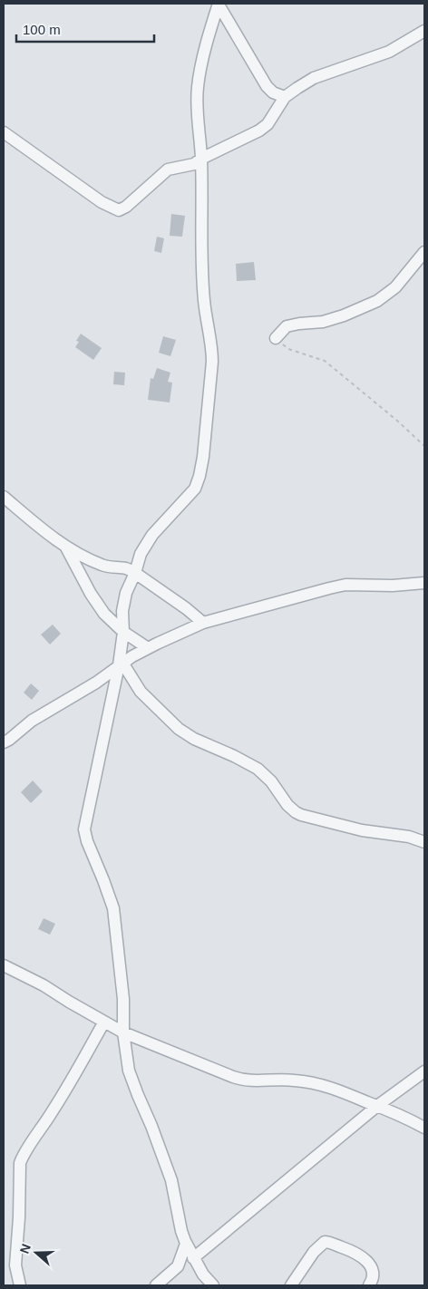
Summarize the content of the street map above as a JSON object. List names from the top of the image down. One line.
{"scale_bar":"100 m","north":"left"}
